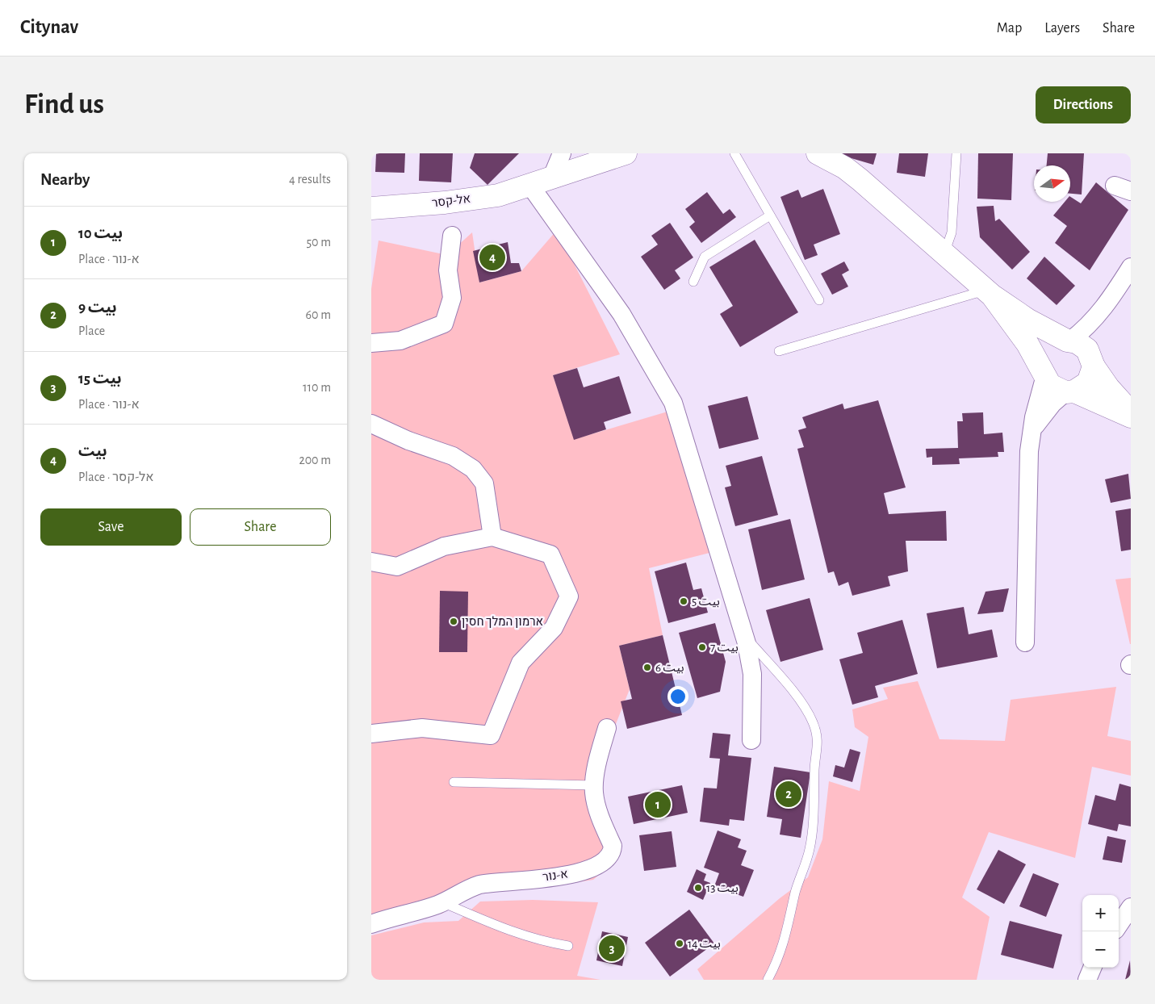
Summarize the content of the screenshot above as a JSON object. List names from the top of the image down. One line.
{"streets":{"street":["אל-קסר","א-נור"]},"places":["بيت 5","ארמון המלך חסין","بيت 7","بيت 6","بيت 13","بيت 14"],"north":"right","page":{"header":"Citynav","nav":["Map","Layers","Share"],"buttons":["Directions",["Save","Share"]],"title":"Find us","heading":["Nearby","4 results"],"list":[{"mark":"1","name":"بيت 10","note":"Place · א-נור","value":"50 m"},{"mark":"2","name":"بيت 9","note":"Place","value":"60 m"},{"mark":"3","name":"بيت 15","note":"Place · א-נור","value":"110 m"},{"mark":"4","name":"بيت","note":"Place · אל-קסר","value":"200 m"}],"pins":["4","2","1","3"],"map_buttons":["+","−"]}}
